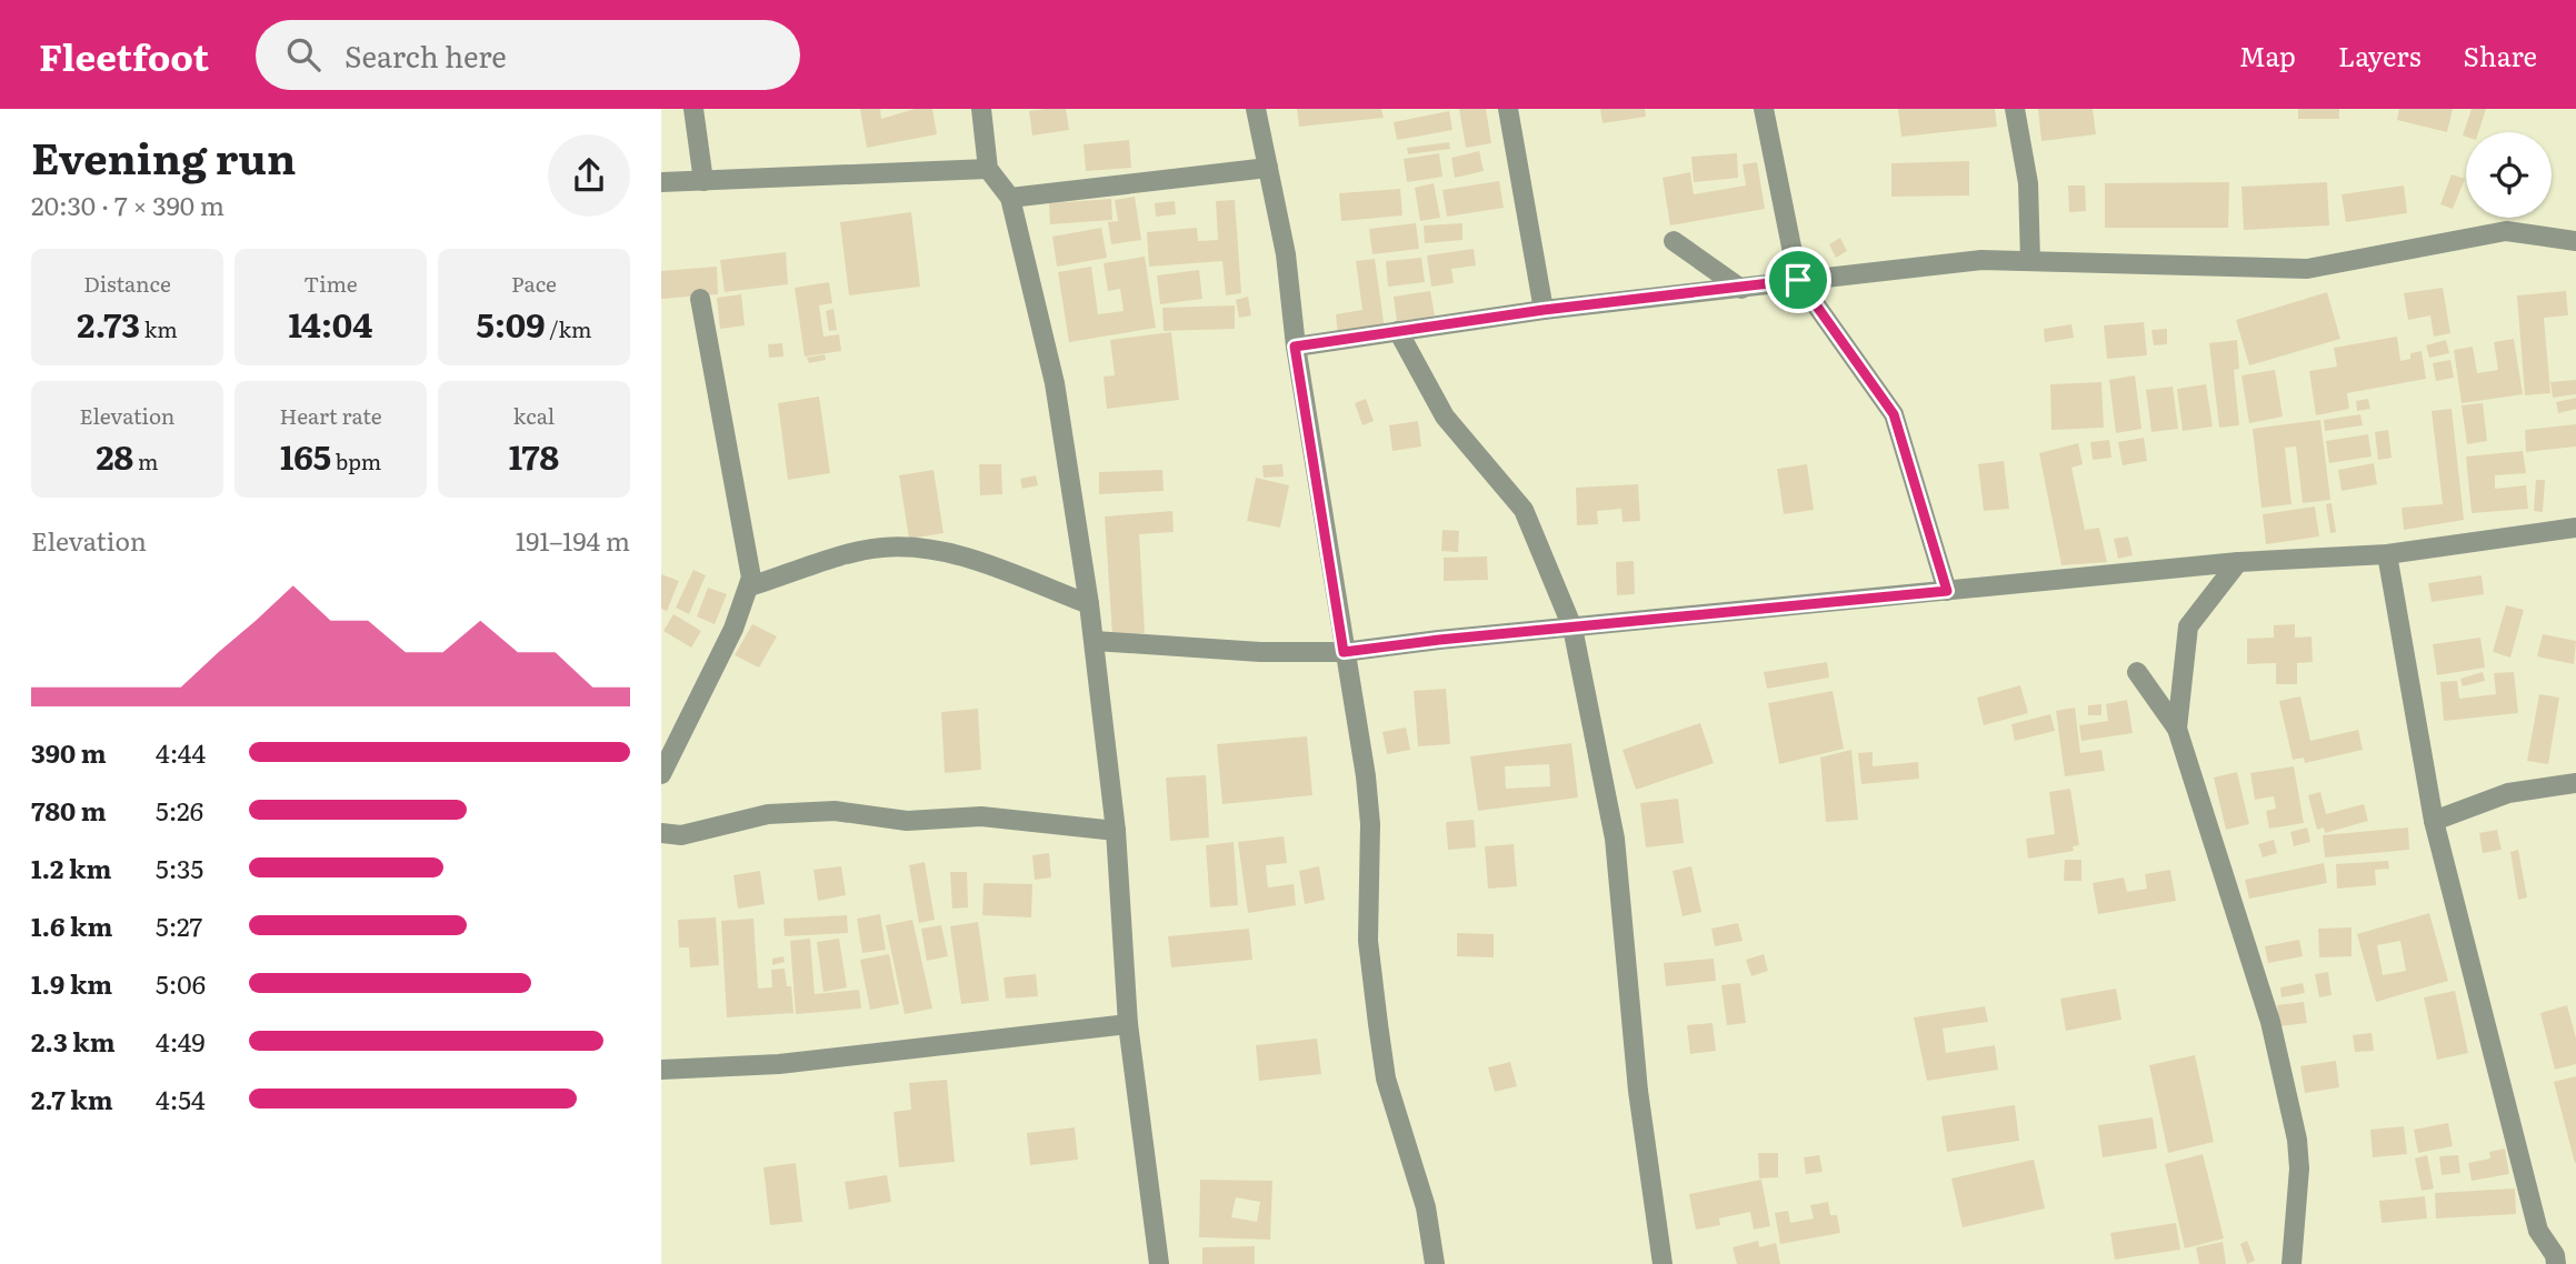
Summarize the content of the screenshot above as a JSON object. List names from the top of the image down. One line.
{"page":{"header":"Fleetfoot","search":"Search here","nav":["Map","Layers","Share"],"heading":["Evening run","20:30 · 7 × 390 m"],"stats":[["Distance","2.73 km"],["Time","14:04"],["Pace","5:09 /km"],["Elevation","28 m"],["Heart rate","165 bpm"],["kcal","178"]],"chart":["Elevation","191–194 m"],"list":[{"name":"390 m","note":"4:44"},{"name":"780 m","note":"5:26"},{"name":"1.2 km","note":"5:35"},{"name":"1.6 km","note":"5:27"},{"name":"1.9 km","note":"5:06"},{"name":"2.3 km","note":"4:49"},{"name":"2.7 km","note":"4:54"}]}}
